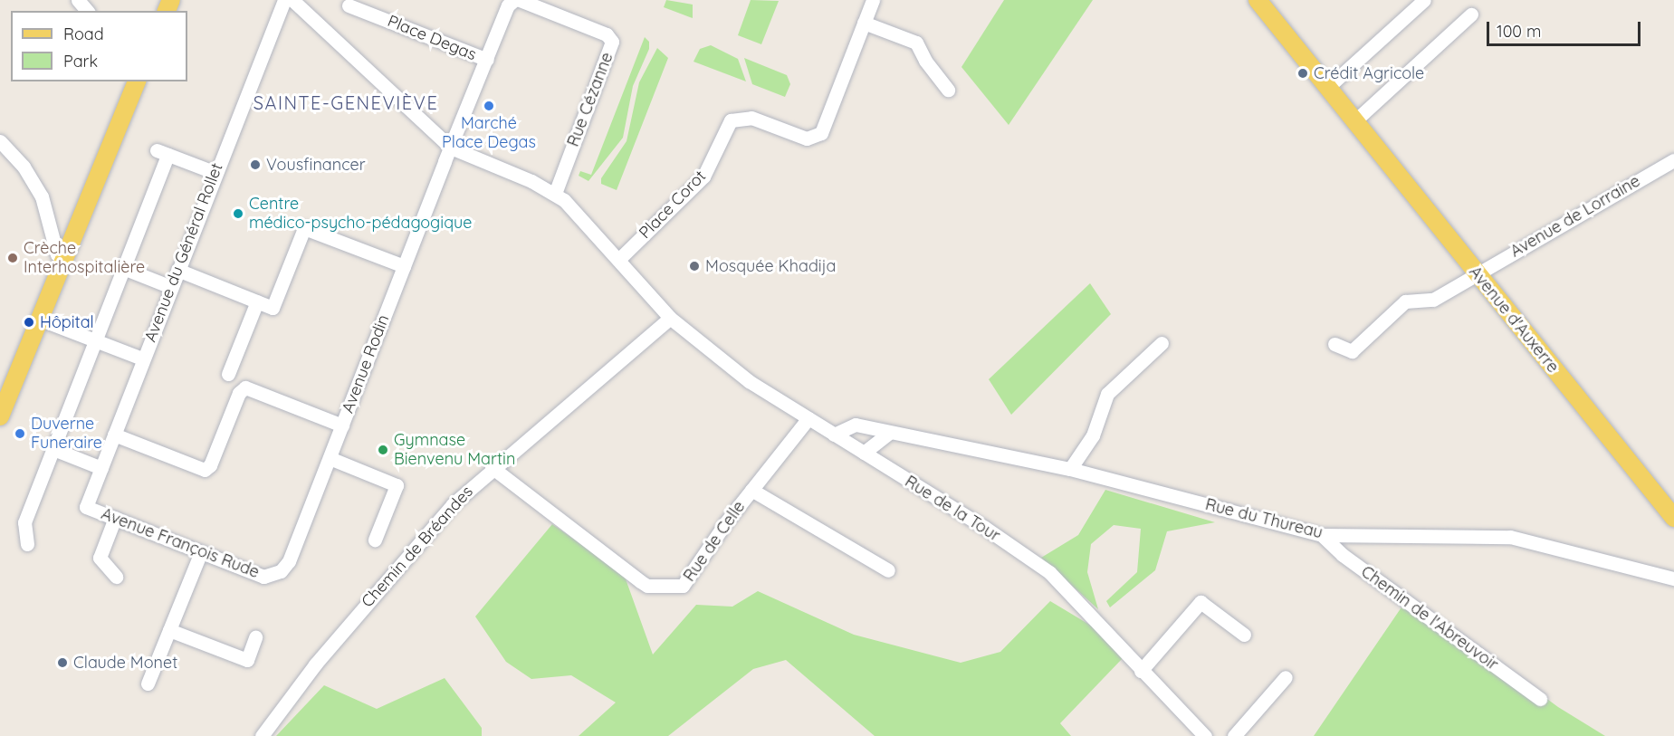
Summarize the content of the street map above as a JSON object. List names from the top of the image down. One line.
{"streets":{"main road":["Avenue d'Auxerre"],"street":["Place Degas","Rue Cézanne","Place Corot","Avenue de Lorraine","Avenue du Général Rollet","Avenue Rodin","Rue de la Tour","Rue du Thureau","Rue de Celle","Avenue François Rude","Chemin de Bréandes","Chemin de l'Abreuvoir"]},"crossings":[["Place Degas","Avenue Rodin"],["Rue Cézanne","Rue de la Tour"],["Place Corot","Rue de la Tour"],["Avenue de Lorraine","Avenue d'Auxerre"],["Avenue du Général Rollet","Avenue François Rude"],["Avenue Rodin","Avenue François Rude"],["Rue de la Tour","Rue du Thureau"],["Rue de la Tour","Rue de Celle"],["Rue de la Tour","Chemin de Bréandes"],["Rue du Thureau","Chemin de l'Abreuvoir"],["Rue de Celle","Chemin de Bréandes"]],"districts":["SAINTE-GENEVIÈVE"],"places":["Crédit Agricole","Marché Place Degas","Vousfinancer","Centre médico-psycho-pédagogique","Crèche Interhospitalière","Mosquée Khadija","Hôpital","Duverne Funeraire","Gymnase Bienvenu Martin","Claude Monet"],"legend":["Road","Park"],"scale_bar":"100 m"}
